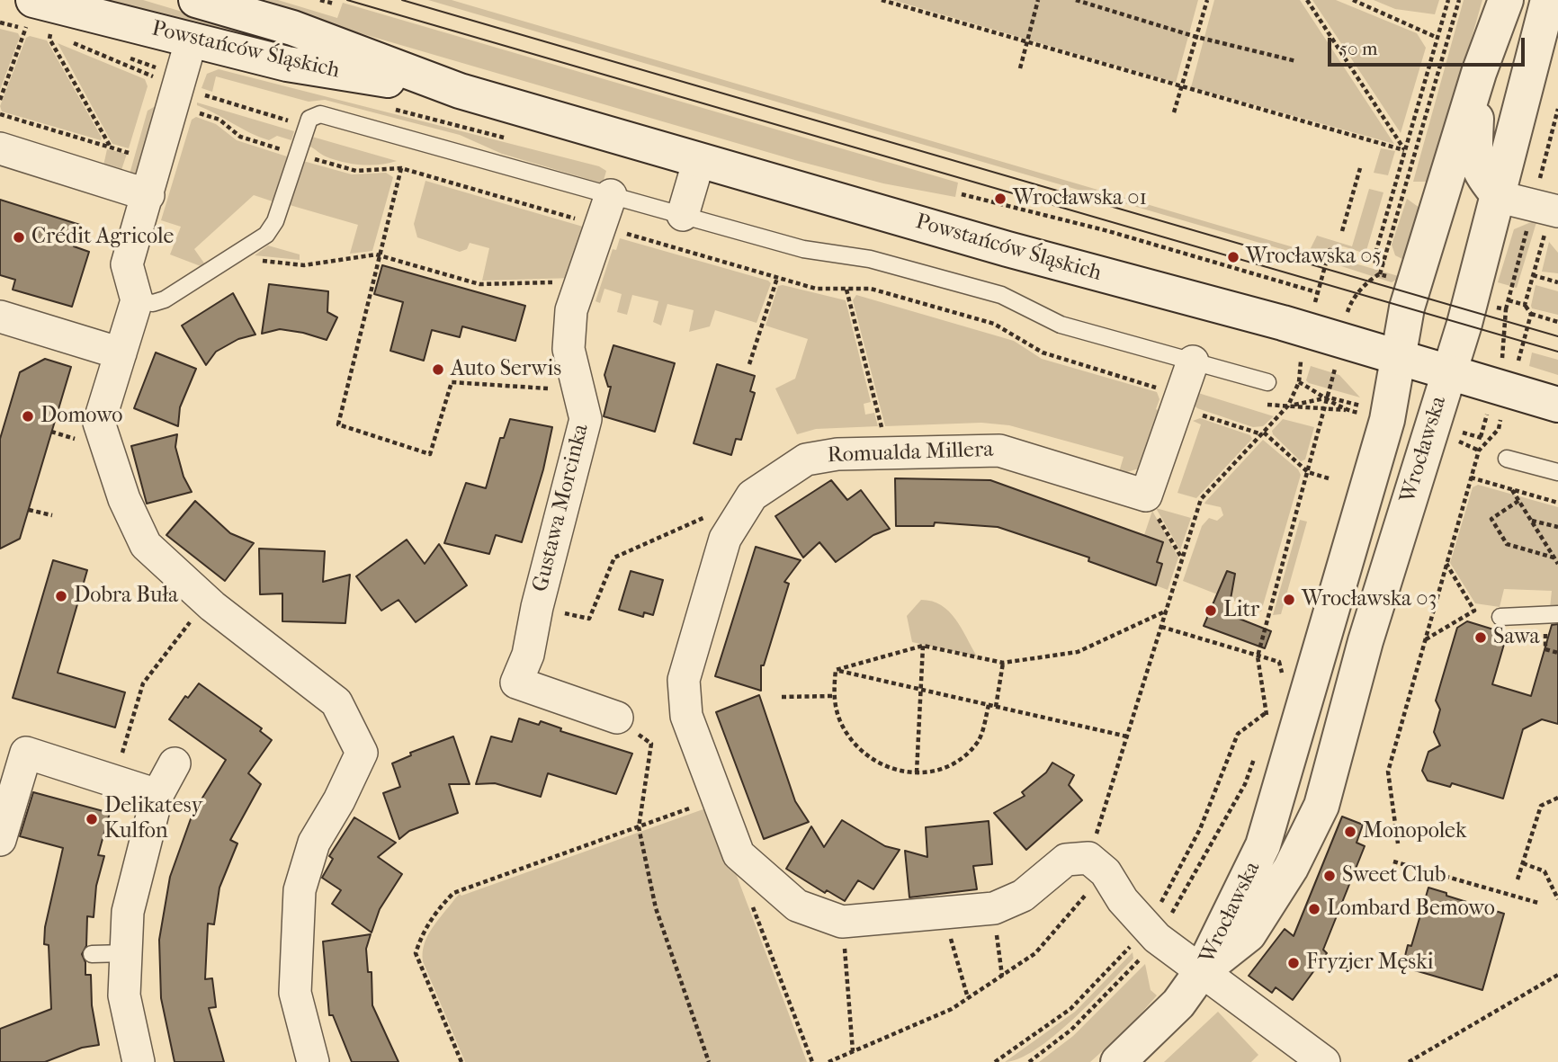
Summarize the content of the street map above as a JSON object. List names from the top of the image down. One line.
{"streets":{"street":["Powstańców Śląskich","Wrocławska","Romualda Millera","Gustawa Morcinka"]},"crossings":[["Powstańców Śląskich","Wrocławska"]],"places":["Wrocławska 01","Crédit Agricole","Wrocławska 05","Auto Serwis","Domowo","Dobra Buła","Wrocławska 03","Litr","Sawa","Delikatesy Kulfon","Monopolek","Sweet Club","Lombard Bemowo","Fryzjer Męski"],"scale_bar":"50 m"}
